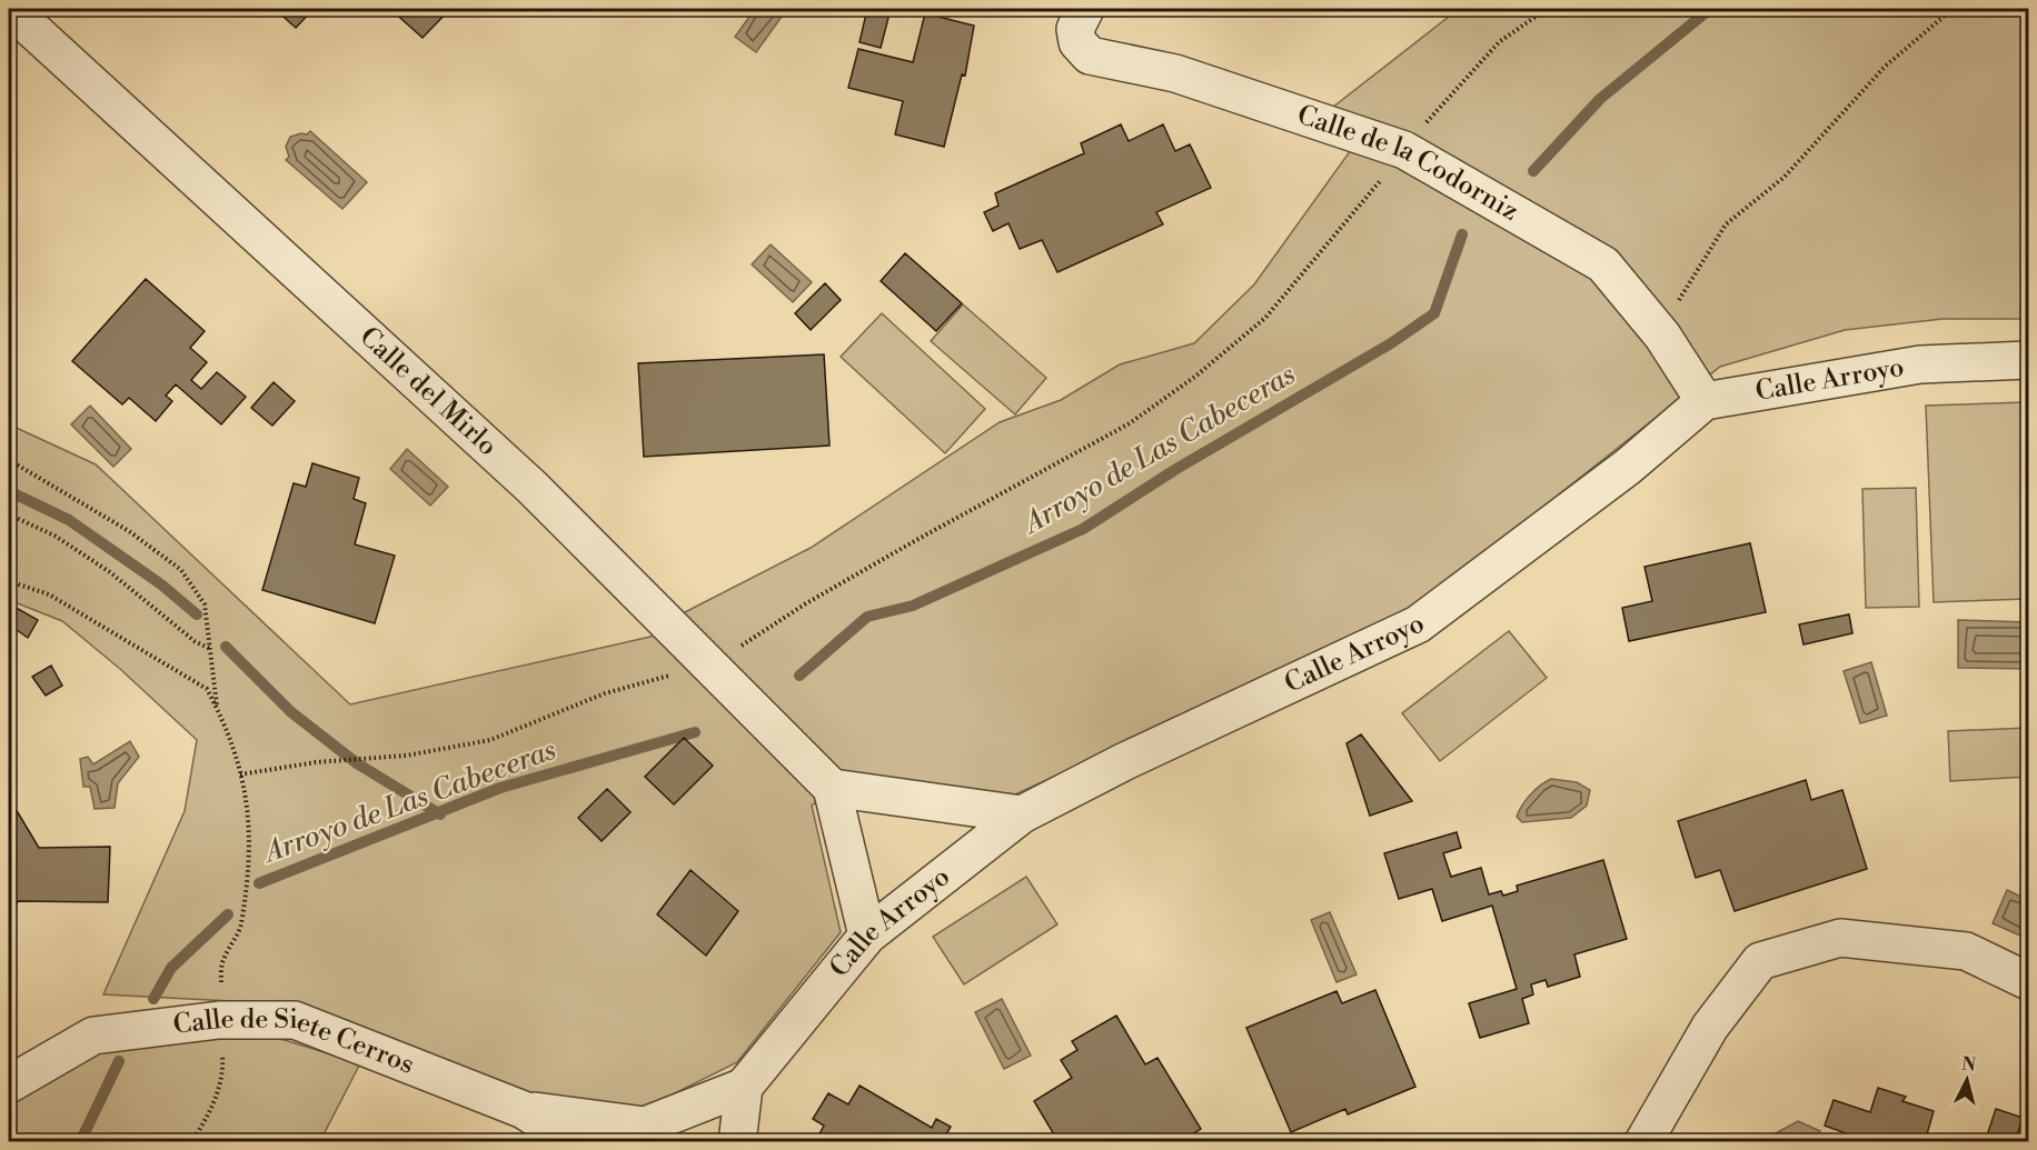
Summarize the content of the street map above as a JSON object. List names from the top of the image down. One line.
{"streets":{"street":["Calle de la Codorniz","Calle Arroyo","Calle del Mirlo","Calle de Siete Cerros"]},"crossings":[["Calle de la Codorniz","Calle Arroyo"],["Calle Arroyo","Calle de Siete Cerros"]],"water":["Arroyo de Las Cabeceras"],"north":"top"}
